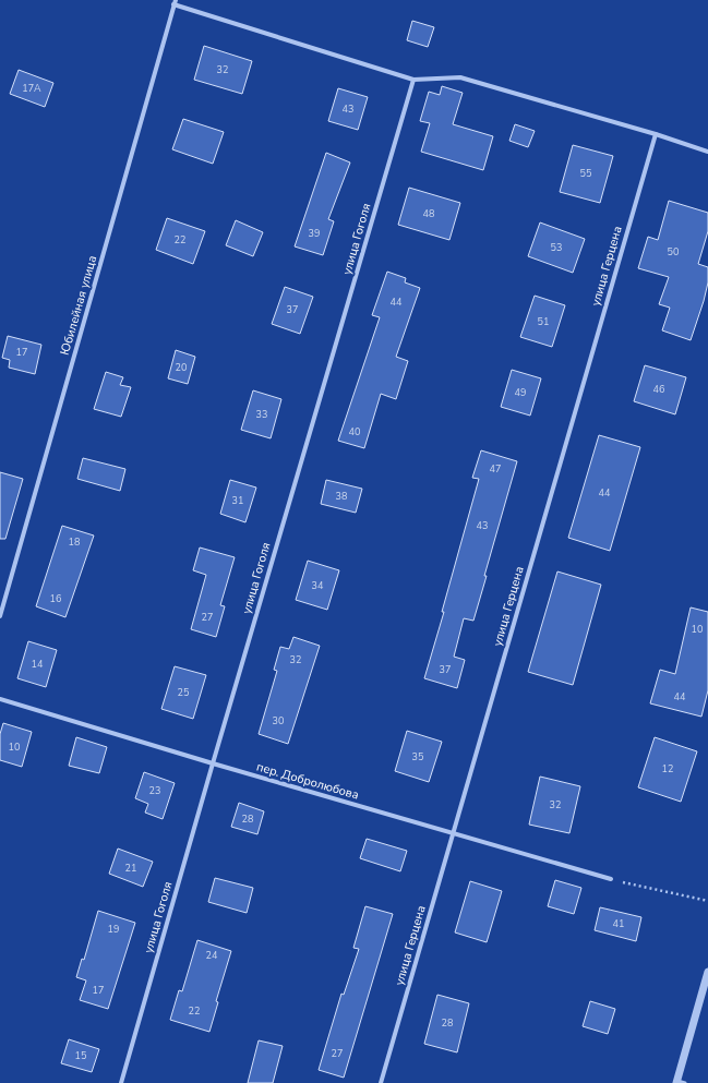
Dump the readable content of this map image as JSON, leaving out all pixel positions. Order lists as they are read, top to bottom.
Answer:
{
  "streets": {
    "street": [
      "улица Гоголя",
      "улица Герцена",
      "Юбилейная улица",
      "пер. Добролюбова"
    ]
  },
  "crossings": [
    ["улица Гоголя", "пер. Добролюбова"],
    ["улица Герцена", "пер. Добролюбова"]
  ],
  "house_numbers": [
    "32",
    "17А",
    "43",
    "55",
    "48",
    "39",
    "22",
    "53",
    "50",
    "44",
    "37",
    "51",
    "17",
    "20",
    "46",
    "49",
    "33",
    "40",
    "47",
    "44",
    "38",
    "31",
    "43",
    "18",
    "34",
    "16",
    "27",
    "10",
    "32",
    "14",
    "37",
    "25",
    "44",
    "30",
    "10",
    "35",
    "12",
    "23",
    "32",
    "28",
    "21",
    "41",
    "19",
    "24",
    "17",
    "22",
    "28",
    "27",
    "15"
  ]
}
